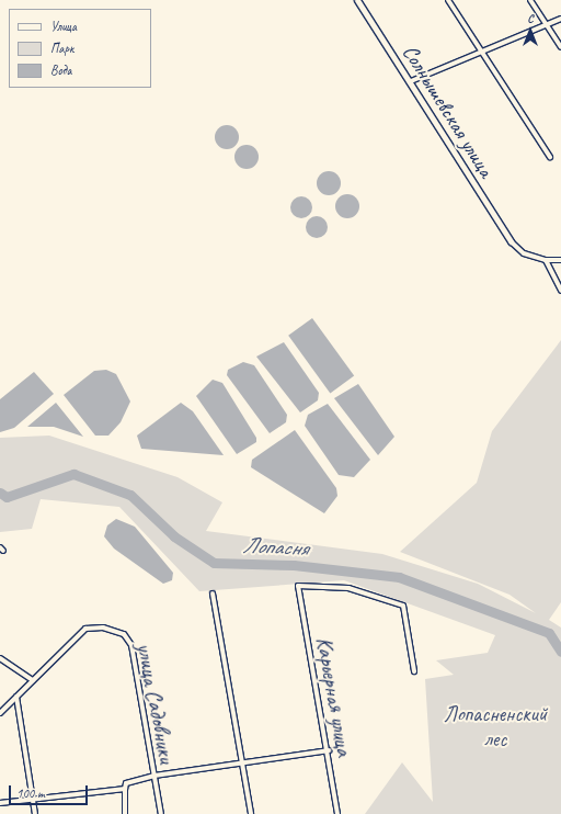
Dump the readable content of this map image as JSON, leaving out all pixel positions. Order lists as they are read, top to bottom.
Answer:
{
  "streets": {
    "street": ["Солнышевская улица", "Карьерная улица", "улица Садовники"]
  },
  "water": ["Лопасня"],
  "parks": ["Лопасненский лес"],
  "legend": ["Улица", "Парк", "Вода"],
  "scale_bar": "100 m",
  "north": "top"
}
